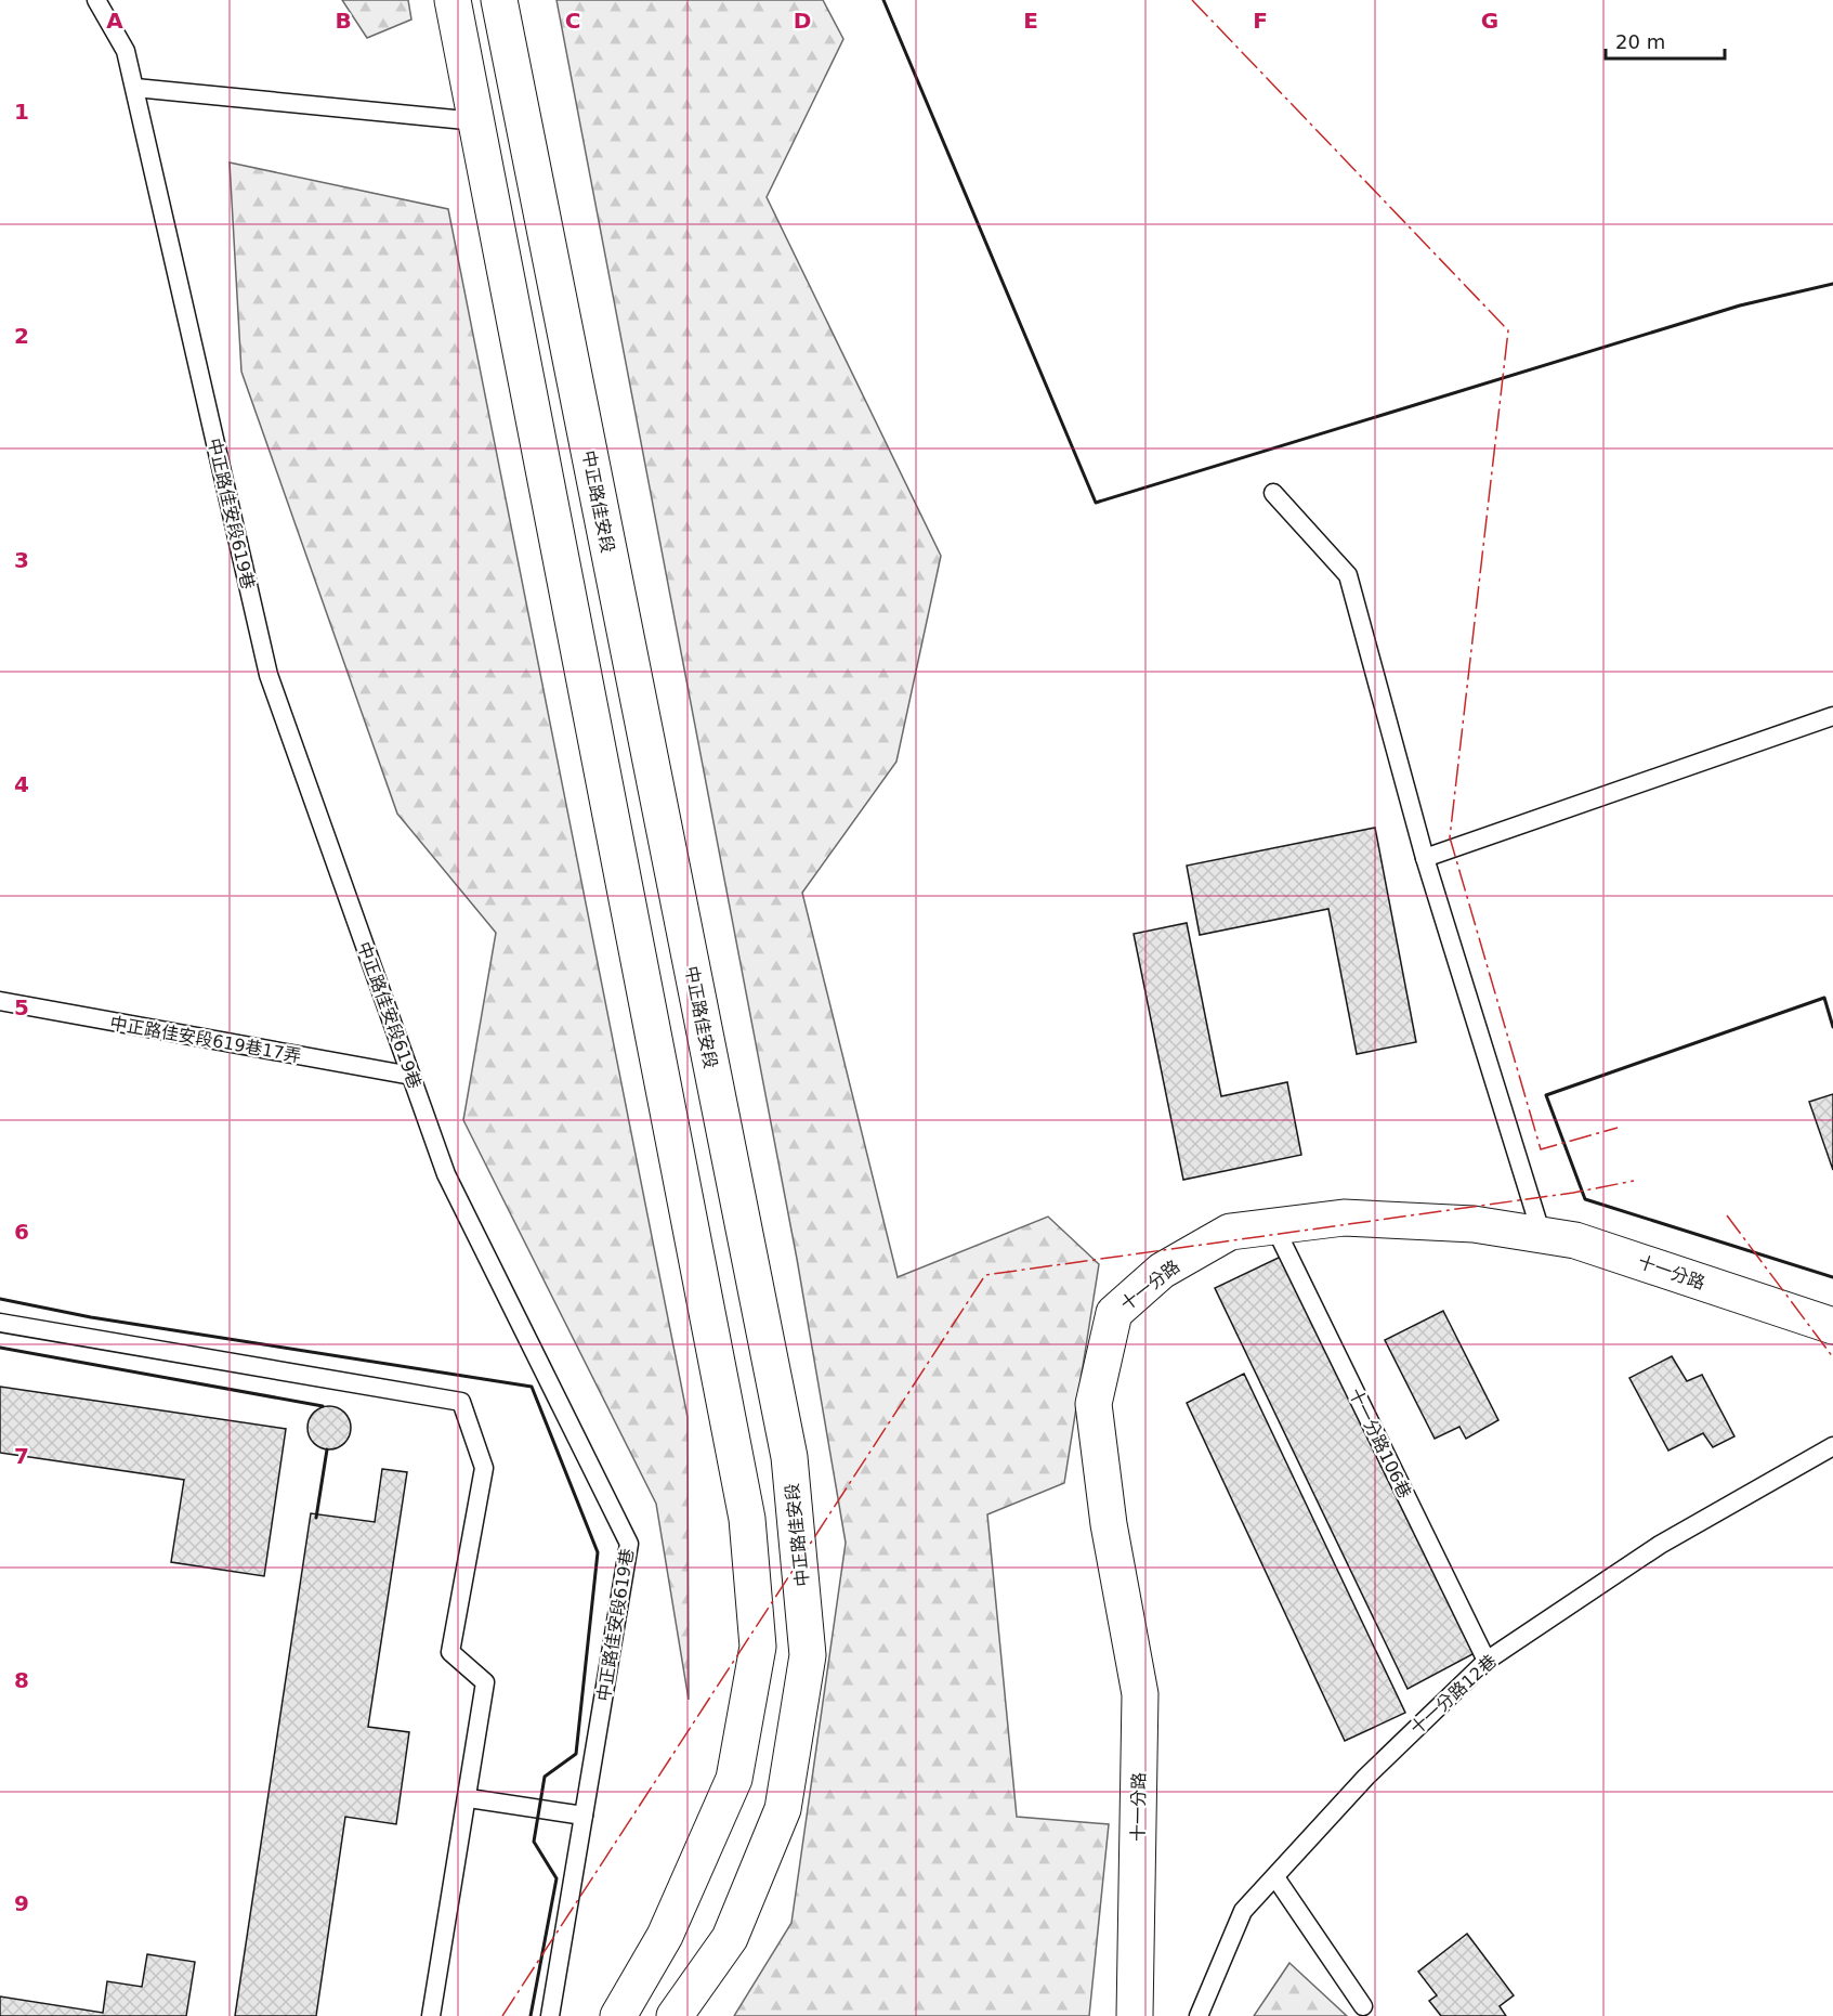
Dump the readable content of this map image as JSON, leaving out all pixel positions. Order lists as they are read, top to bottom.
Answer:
{
  "streets": {
    "main road": ["中正路佳安段", "十一分路"],
    "lane": [
      "中正路佳安段619巷",
      "中正路佳安段619巷17弄",
      "十一分路106巷",
      "十一分路12巷"
    ]
  },
  "crossings": [
    ["中正路佳安段619巷", "中正路佳安段619巷17弄"],
    ["十一分路", "十一分路106巷"],
    ["十一分路106巷", "十一分路12巷"]
  ],
  "scale_bar": "20 m",
  "grid": {
    "columns": [
      "A",
      "B",
      "C",
      "D",
      "E",
      "F",
      "G"
    ],
    "rows": [
      "1",
      "2",
      "3",
      "4",
      "5",
      "6",
      "7",
      "8",
      "9"
    ]
  }
}
